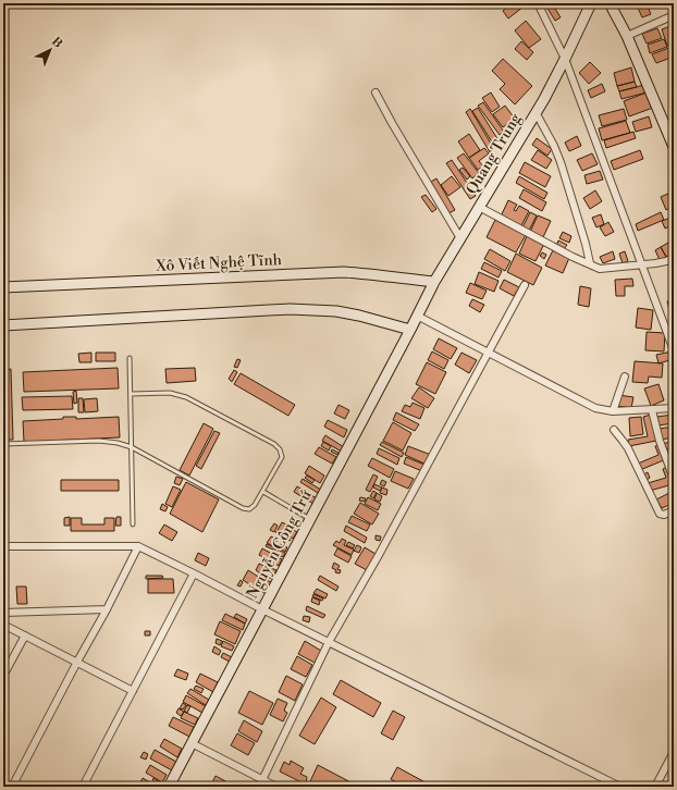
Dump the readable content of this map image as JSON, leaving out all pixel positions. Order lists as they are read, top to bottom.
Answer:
{
  "streets": {
    "street": ["Quang Trung", "Xô Viết Nghệ Tĩnh", "Nguyễn Công Trứ"]
  },
  "crossings": [
    ["Quang Trung", "Xô Viết Nghệ Tĩnh"],
    ["Quang Trung", "Nguyễn Công Trứ"]
  ],
  "north": "top right"
}
